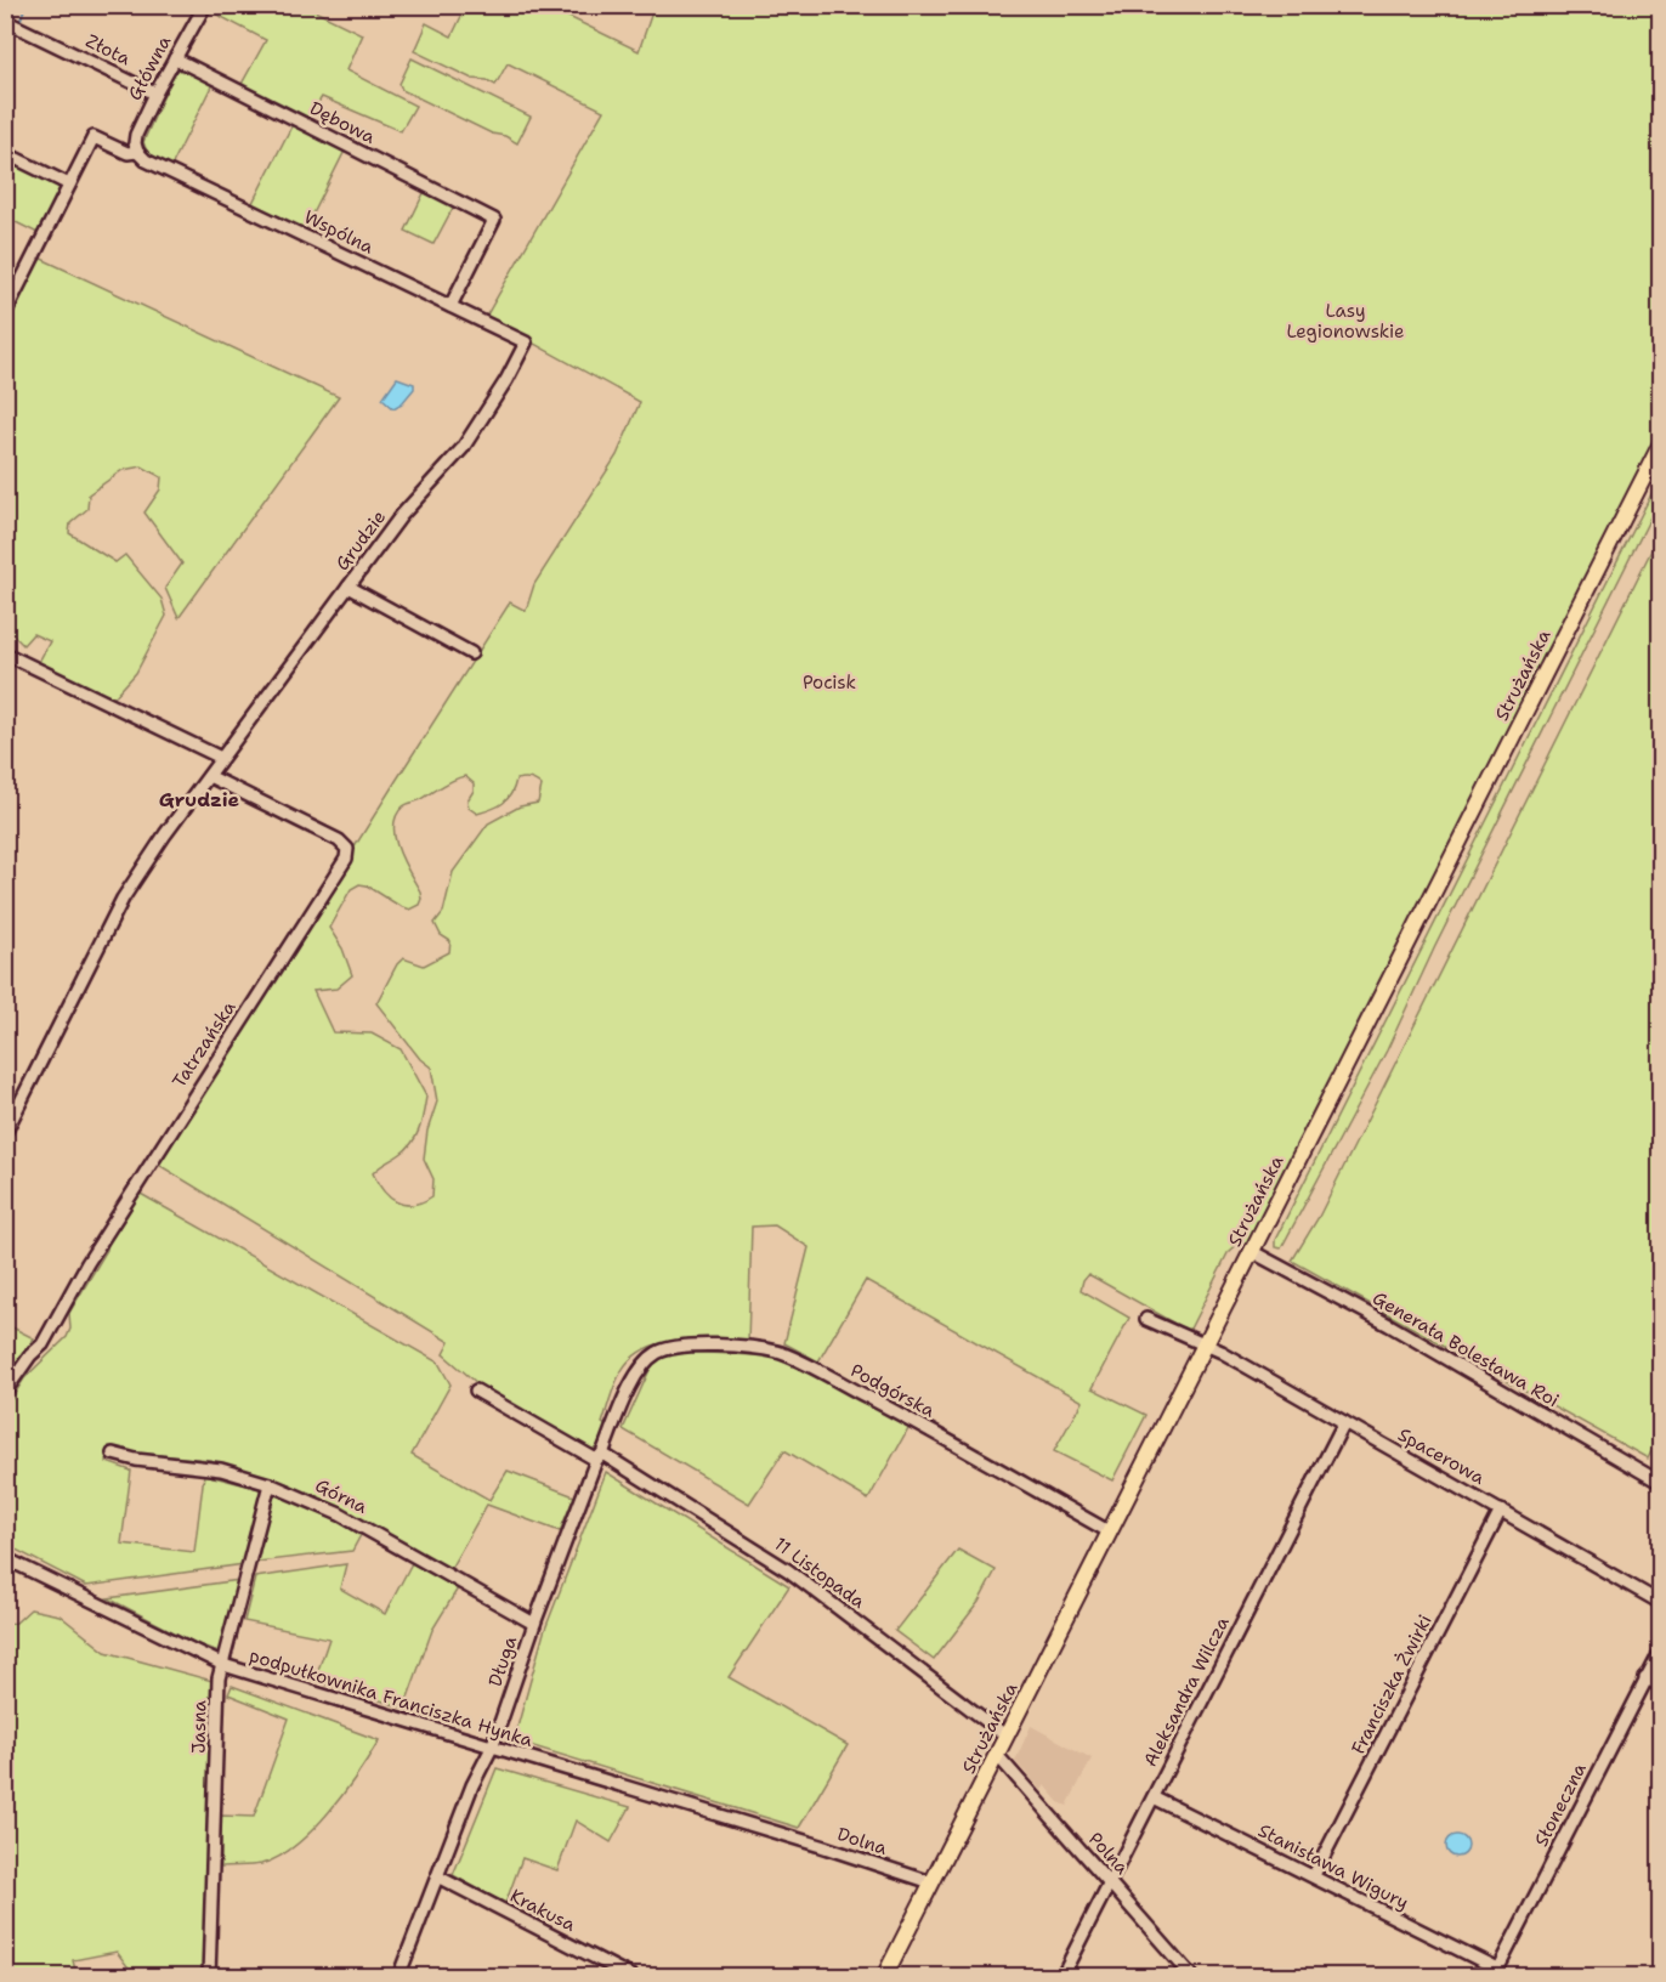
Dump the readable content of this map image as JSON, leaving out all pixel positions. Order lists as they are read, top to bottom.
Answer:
{
  "streets": {
    "main road": ["Strużańska"],
    "street": [
      "Złota",
      "Główna",
      "Dębowa",
      "Wspólna",
      "Grudzie",
      "Tatrzańska",
      "Generała Bolesława Roi",
      "Podgórska",
      "Spacerowa",
      "Górna",
      "11 Listopada",
      "Długa",
      "Franciszka Żwirki",
      "Aleksandra Wilcza",
      "podpułkownika Franciszka Hynka",
      "Jasna",
      "Słoneczna",
      "Dolna",
      "Polna",
      "Stanisława Wigury",
      "Krakusa"
    ]
  },
  "crossings": [
    ["Złota", "Główna"],
    ["Główna", "Dębowa"],
    ["Główna", "Wspólna"],
    ["Dębowa", "Wspólna"],
    ["Wspólna", "Grudzie"],
    ["Grudzie", "Tatrzańska"],
    ["Strużańska", "Generała Bolesława Roi"],
    ["Strużańska", "Podgórska"],
    ["Strużańska", "Spacerowa"],
    ["Strużańska", "11 Listopada"],
    ["Strużańska", "Dolna"],
    ["Strużańska", "Polna"],
    ["Podgórska", "Długa"],
    ["Spacerowa", "Franciszka Żwirki"],
    ["Spacerowa", "Aleksandra Wilcza"],
    ["Górna", "Długa"],
    ["Górna", "Jasna"],
    ["11 Listopada", "Długa"],
    ["Długa", "podpułkownika Franciszka Hynka"],
    ["Długa", "Krakusa"],
    ["Franciszka Żwirki", "Stanisława Wigury"],
    ["Aleksandra Wilcza", "Polna"],
    ["Aleksandra Wilcza", "Stanisława Wigury"],
    ["podpułkownika Franciszka Hynka", "Jasna"],
    ["podpułkownika Franciszka Hynka", "Dolna"],
    ["Słoneczna", "Stanisława Wigury"]
  ],
  "districts": ["Grudzie"],
  "parks": ["Lasy Legionowskie", "Pocisk"]
}
